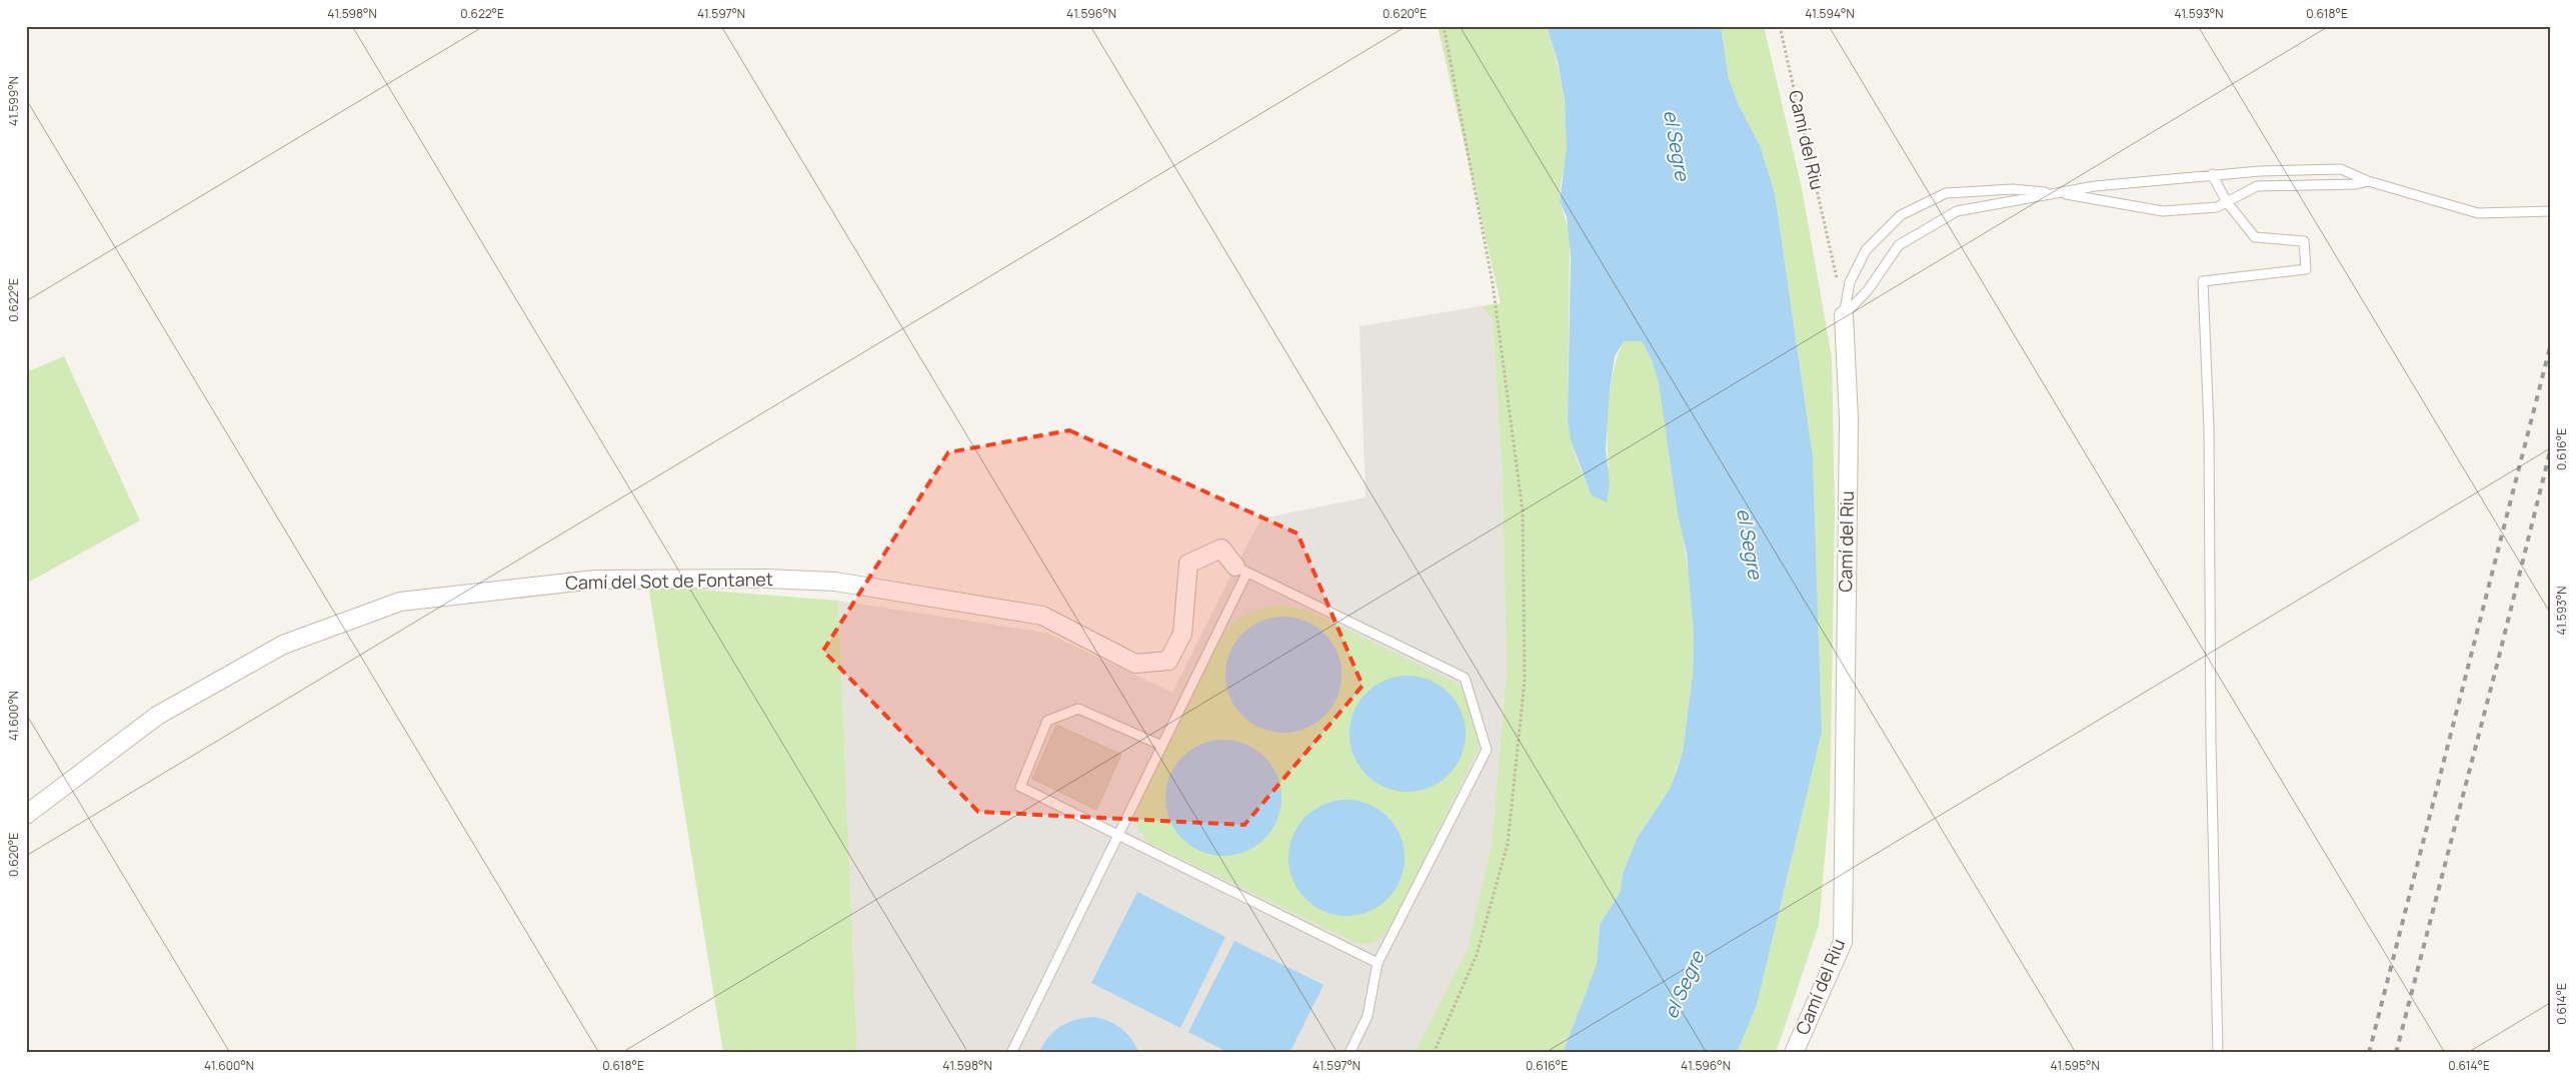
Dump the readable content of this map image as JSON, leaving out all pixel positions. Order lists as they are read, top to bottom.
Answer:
{
  "streets": {
    "street": ["Camí del Riu", "Camí del Sot de Fontanet"]
  },
  "water": ["el Segre"],
  "coordinates": [
    "41.598°N",
    "0.622°E",
    "41.597°N",
    "41.596°N",
    "0.620°E",
    "41.594°N",
    "41.593°N",
    "0.618°E",
    "41.599°N",
    "0.616°E",
    "41.600°N",
    "0.614°E",
    "41.595°N"
  ]
}
